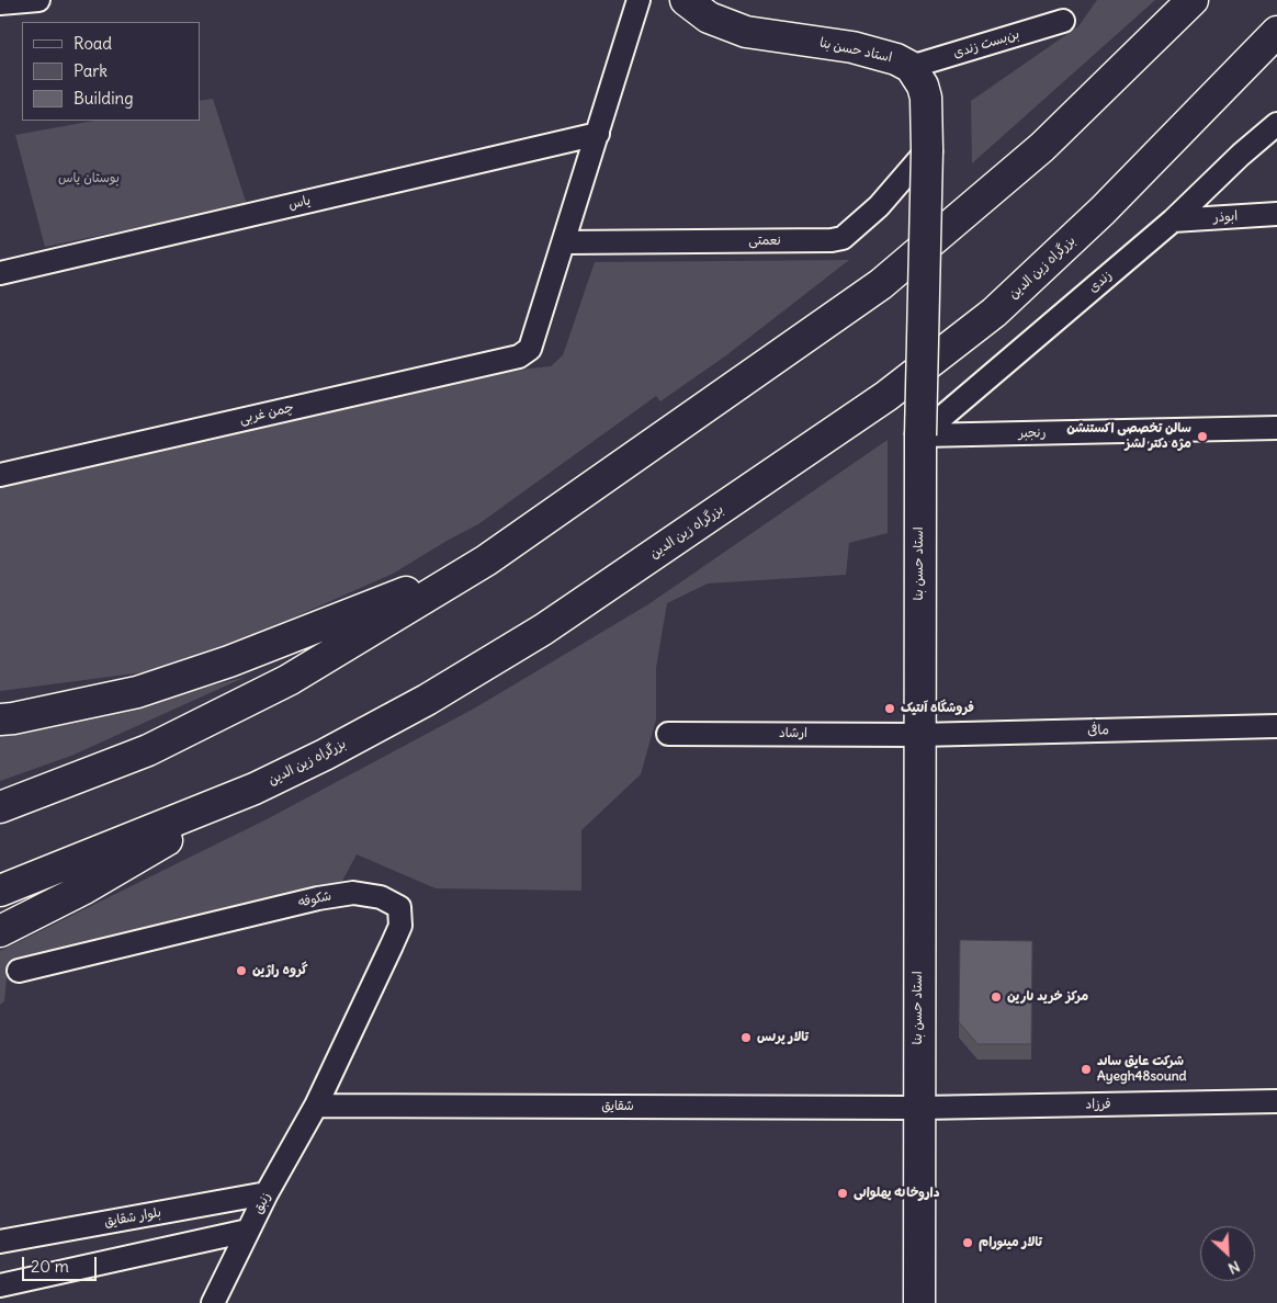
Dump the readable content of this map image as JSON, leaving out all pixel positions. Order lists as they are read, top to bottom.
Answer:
{
  "streets": {
    "main road": ["استاد حسن بنا", "بزرگراه زین الدین"],
    "street": [
      "بن‌بست زندی",
      "یاس",
      "ابوذر",
      "نعمتی",
      "زندی",
      "چمن غربی",
      "رنجبر",
      "مافی",
      "ارشاد",
      "شکوفه",
      "فرزاد",
      "شقایق",
      "زنبق",
      "بلوار شقایق"
    ]
  },
  "crossings": [
    ["بن‌بست زندی", "استاد حسن بنا"],
    ["استاد حسن بنا", "نعمتی"],
    ["استاد حسن بنا", "زندی"],
    ["استاد حسن بنا", "رنجبر"],
    ["استاد حسن بنا", "مافی"],
    ["استاد حسن بنا", "ارشاد"],
    ["استاد حسن بنا", "فرزاد"],
    ["استاد حسن بنا", "شقایق"],
    ["ابوذر", "زندی"],
    ["نعمتی", "چمن غربی"],
    ["زندی", "رنجبر"],
    ["مافی", "ارشاد"],
    ["شکوفه", "شقایق"],
    ["شکوفه", "زنبق"],
    ["فرزاد", "شقایق"],
    ["شقایق", "زنبق"],
    ["زنبق", "بلوار شقایق"]
  ],
  "parks": ["بوستان یاس"],
  "places": [
    "سالن تخصصی اکستنشن مژه دکتر لشز",
    "فروشگاه آنتیک",
    "گروه راژین",
    "مرکز خرید نارین",
    "تالار پرنس",
    "شرکت عایق ساند Ayegh48sound",
    "داروخانه پهلوانی",
    "تالار مینورام"
  ],
  "legend": ["Road", "Park", "Building"],
  "scale_bar": "20 m",
  "north": "bottom right"
}
